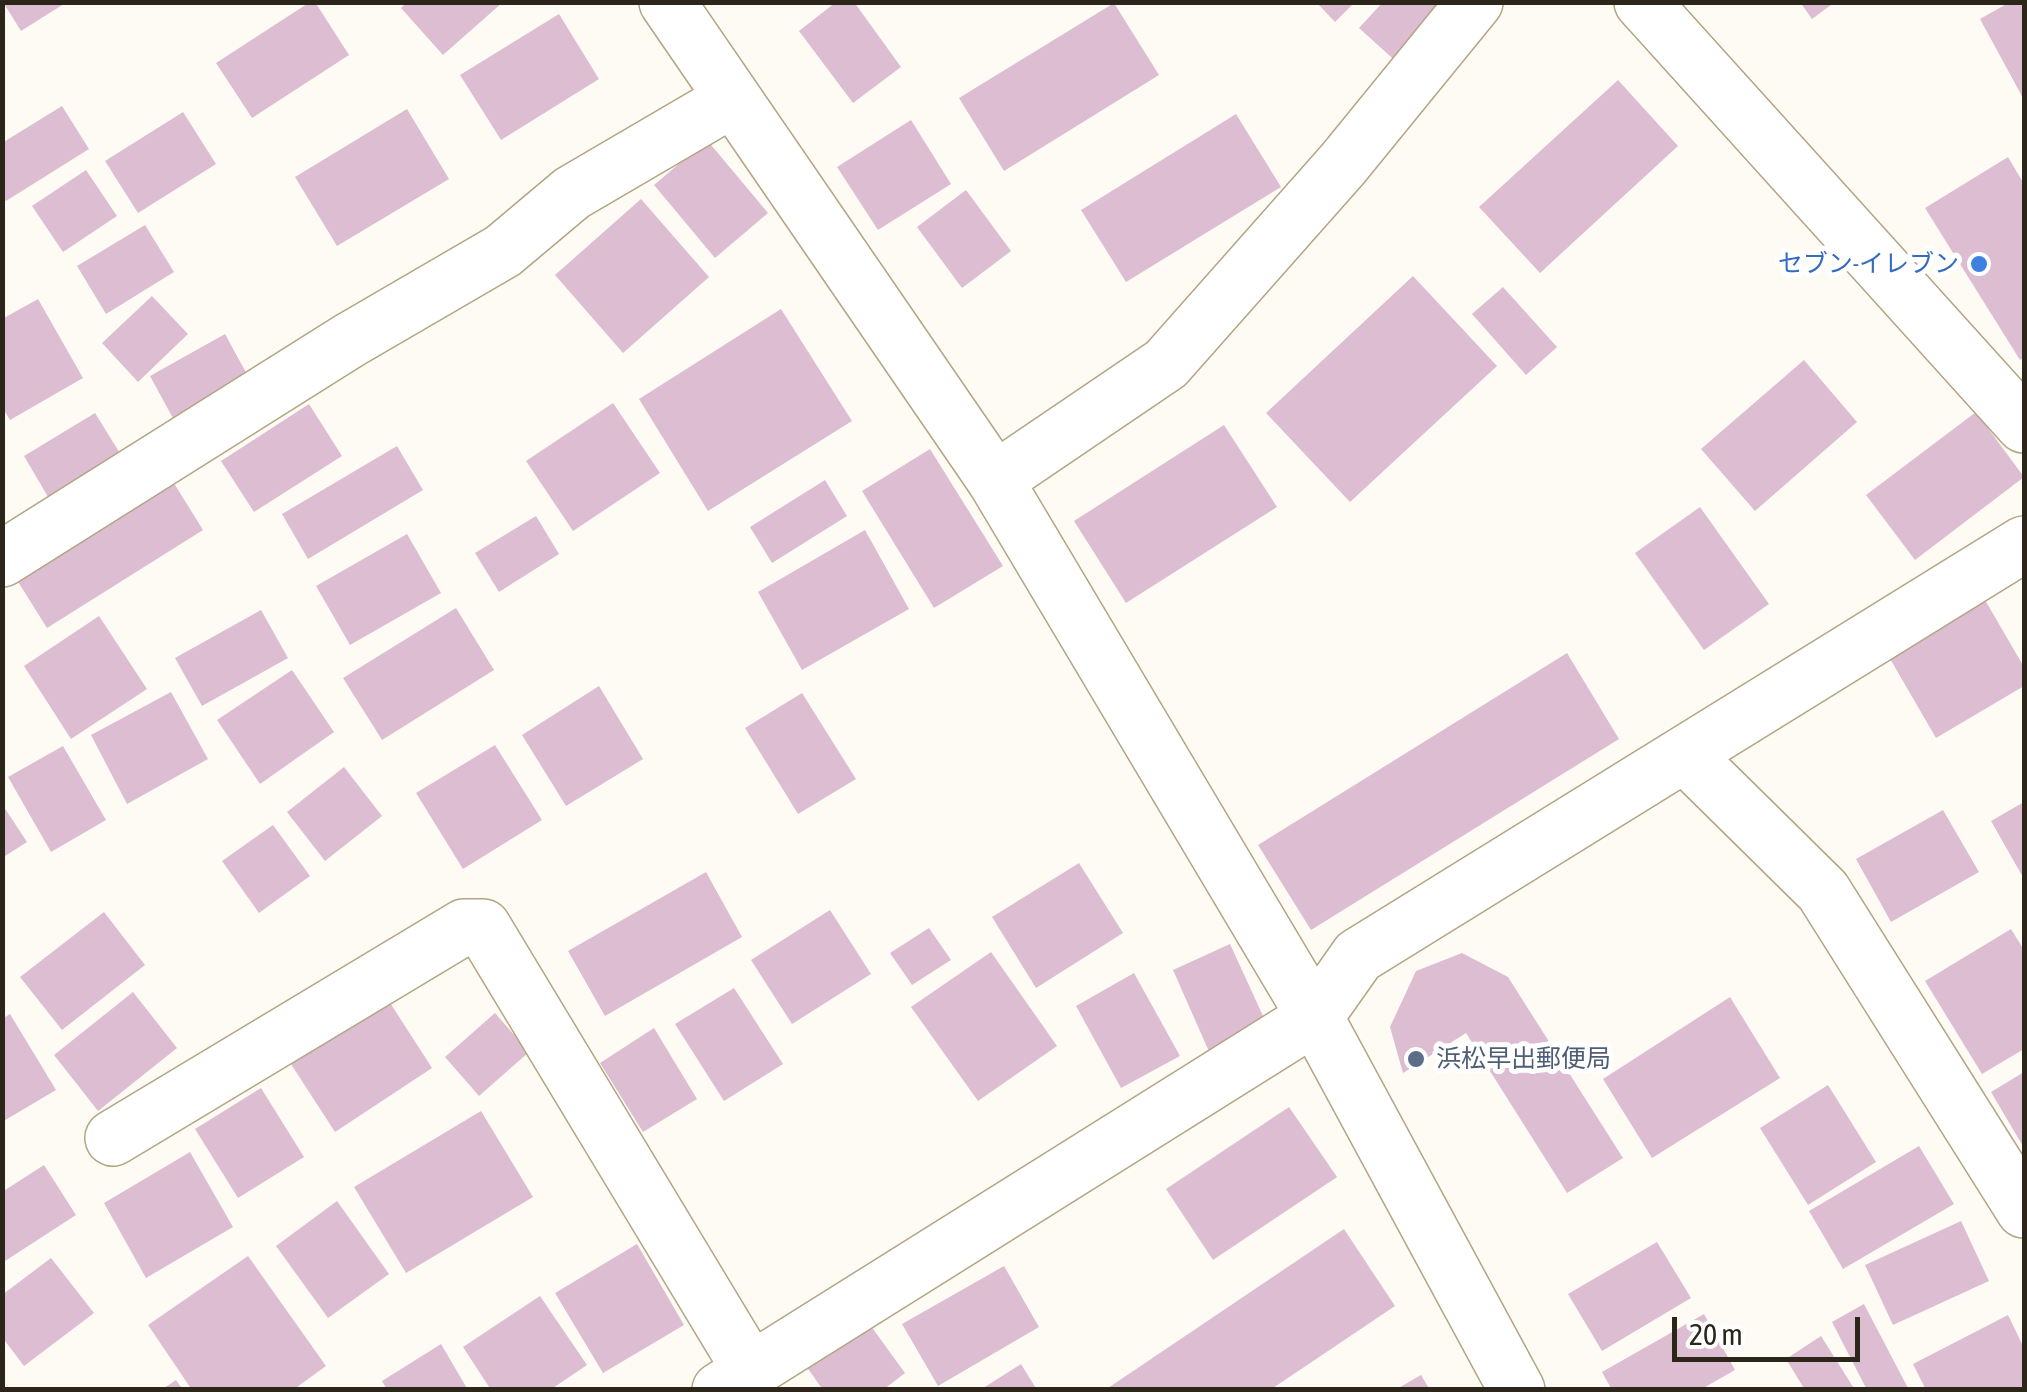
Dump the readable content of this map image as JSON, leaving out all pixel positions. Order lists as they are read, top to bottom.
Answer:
{
  "places": ["セブン-イレブン", "浜松早出郵便局"],
  "scale_bar": "20 m"
}
